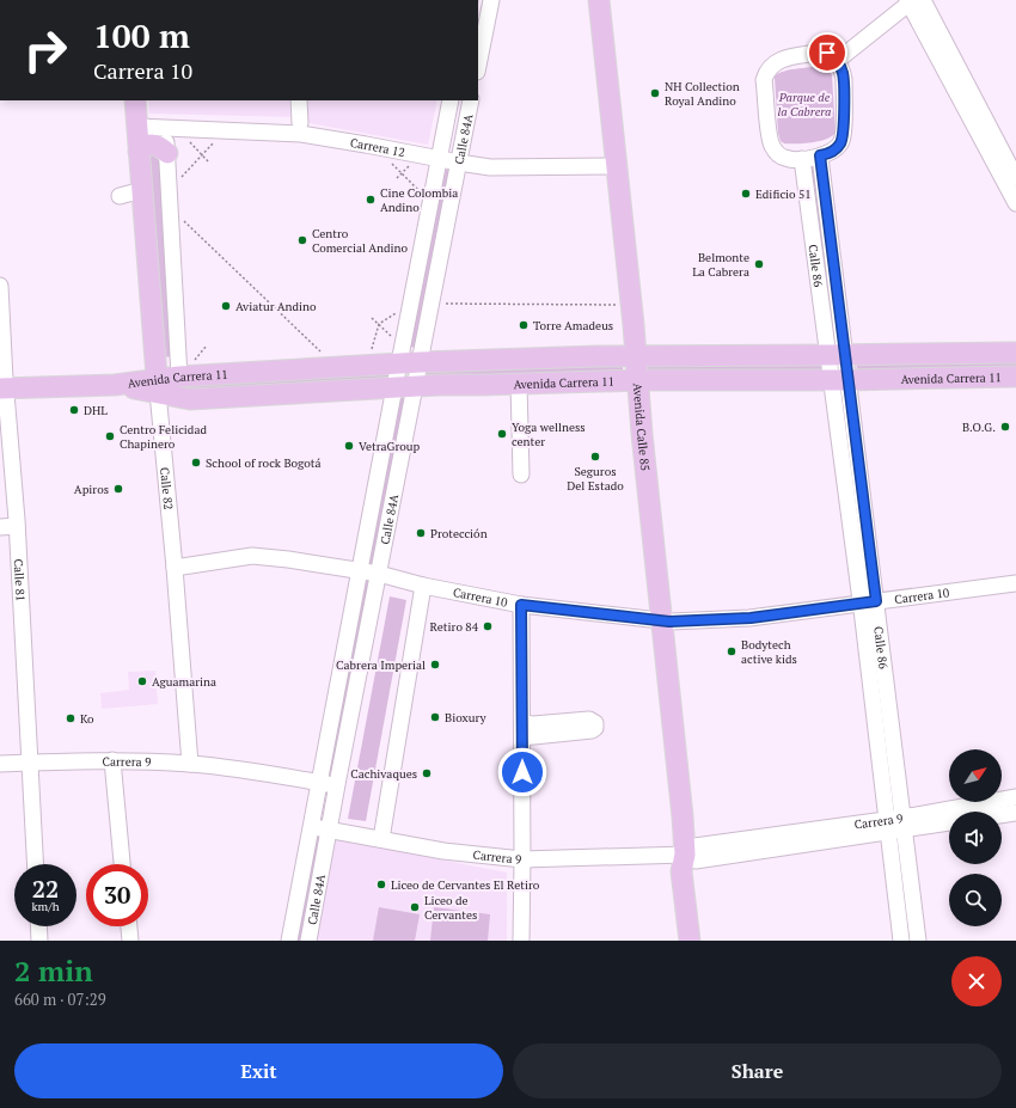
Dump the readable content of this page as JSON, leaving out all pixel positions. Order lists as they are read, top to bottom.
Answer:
{
  "streets": {
    "main road": ["Avenida Carrera 11", "Avenida Calle 85", "Calle 82"],
    "street": [
      "Calle 84A",
      "Carrera 12",
      "Calle 86",
      "Calle 81",
      "Carrera 10",
      "Carrera 9"
    ]
  },
  "crossings": [
    ["Calle 84A", "Carrera 12"],
    ["Calle 84A", "Avenida Carrera 11"],
    ["Calle 84A", "Carrera 10"],
    ["Calle 84A", "Carrera 9"],
    ["Carrera 12", "Avenida Calle 85"],
    ["Carrera 12", "Calle 82"],
    ["Calle 86", "Avenida Carrera 11"],
    ["Calle 86", "Carrera 10"],
    ["Calle 86", "Carrera 9"],
    ["Avenida Carrera 11", "Avenida Calle 85"],
    ["Avenida Carrera 11", "Calle 82"],
    ["Avenida Carrera 11", "Calle 81"],
    ["Avenida Calle 85", "Carrera 10"],
    ["Avenida Calle 85", "Carrera 9"],
    ["Calle 82", "Carrera 10"],
    ["Calle 82", "Carrera 9"],
    ["Calle 81", "Carrera 9"]
  ],
  "parks": ["Parque de la Cabrera"],
  "places": [
    "NH Collection Royal Andino",
    "Edificio 51",
    "Cine Colombia Andino",
    "Centro Comercial Andino",
    "Belmonte La Cabrera",
    "Aviatur Andino",
    "Torre Amadeus",
    "DHL",
    "B.O.G.",
    "Yoga wellness center",
    "Centro Felicidad Chapinero",
    "VetraGroup",
    "Seguros Del Estado",
    "School of rock Bogotá",
    "Apiros",
    "Protección",
    "Retiro 84",
    "Bodytech active kids",
    "Cabrera Imperial",
    "Aguamarina",
    "Bioxury",
    "Ko",
    "Cachivaques",
    "Liceo de Cervantes El Retiro",
    "Liceo de Cervantes"
  ],
  "north": "top right",
  "page": {
    "turn": ["100 m", "Carrera 10"],
    "speed": "22 km/h",
    "limit": "30",
    "heading": ["2 min", "660 m · 07:29"],
    "buttons": ["Exit", "Share"]
  }
}
